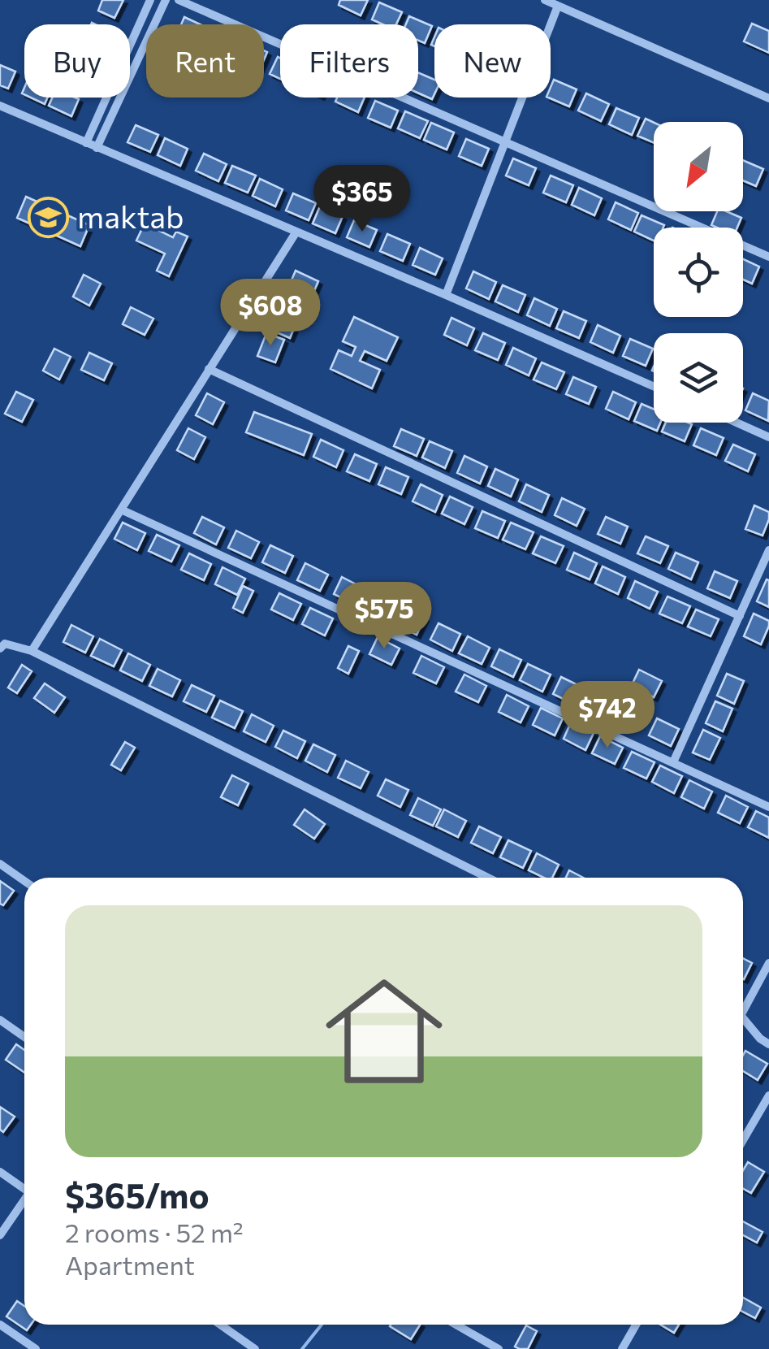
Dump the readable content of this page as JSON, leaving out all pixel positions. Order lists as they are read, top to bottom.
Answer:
{
  "places": {
    "school or university": ["maktab"]
  },
  "north": "bottom left",
  "page": {
    "chip": [
      "Buy",
      "Rent",
      "Filters",
      "New"
    ],
    "price": [
      "$365",
      "$608",
      "$575",
      "$742"
    ],
    "list": [
      {
        "name": "$365/mo",
        "note": "2 rooms · 52 m² · Apartment"
      }
    ]
  }
}
